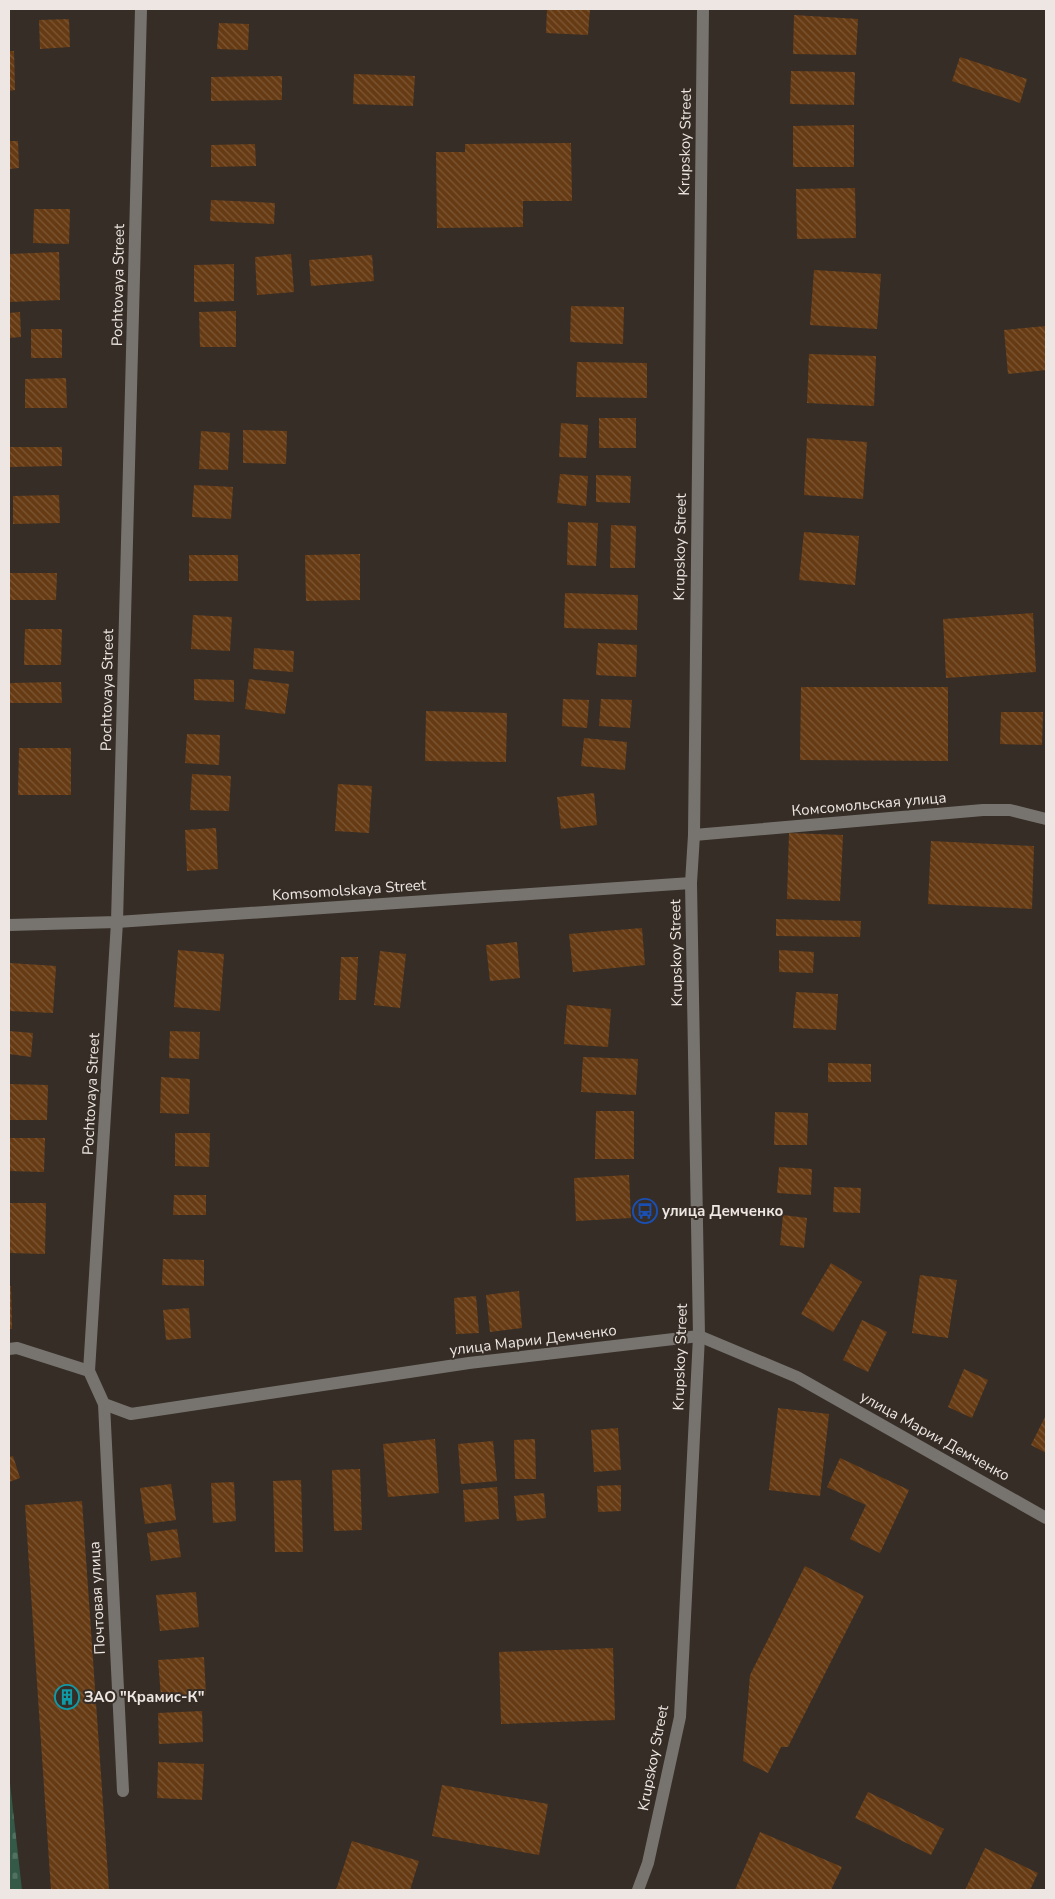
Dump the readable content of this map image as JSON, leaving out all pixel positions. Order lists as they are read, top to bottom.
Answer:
{
  "streets": {
    "street": [
      "Krupskoy Street",
      "Pochtovaya Street",
      "Комсомольская улица",
      "Komsomolskaya Street",
      "улица Марии Демченко",
      "Почтовая улица"
    ]
  },
  "crossings": [
    ["Krupskoy Street", "Комсомольская улица"],
    ["Krupskoy Street", "Komsomolskaya Street"],
    ["Krupskoy Street", "улица Марии Демченко"],
    ["Pochtovaya Street", "Komsomolskaya Street"],
    ["улица Марии Демченко", "Почтовая улица"]
  ],
  "places": {
    "bus stop": ["улица Демченко"],
    "building": ["ЗАО \"Крамис-К\""]
  }
}
